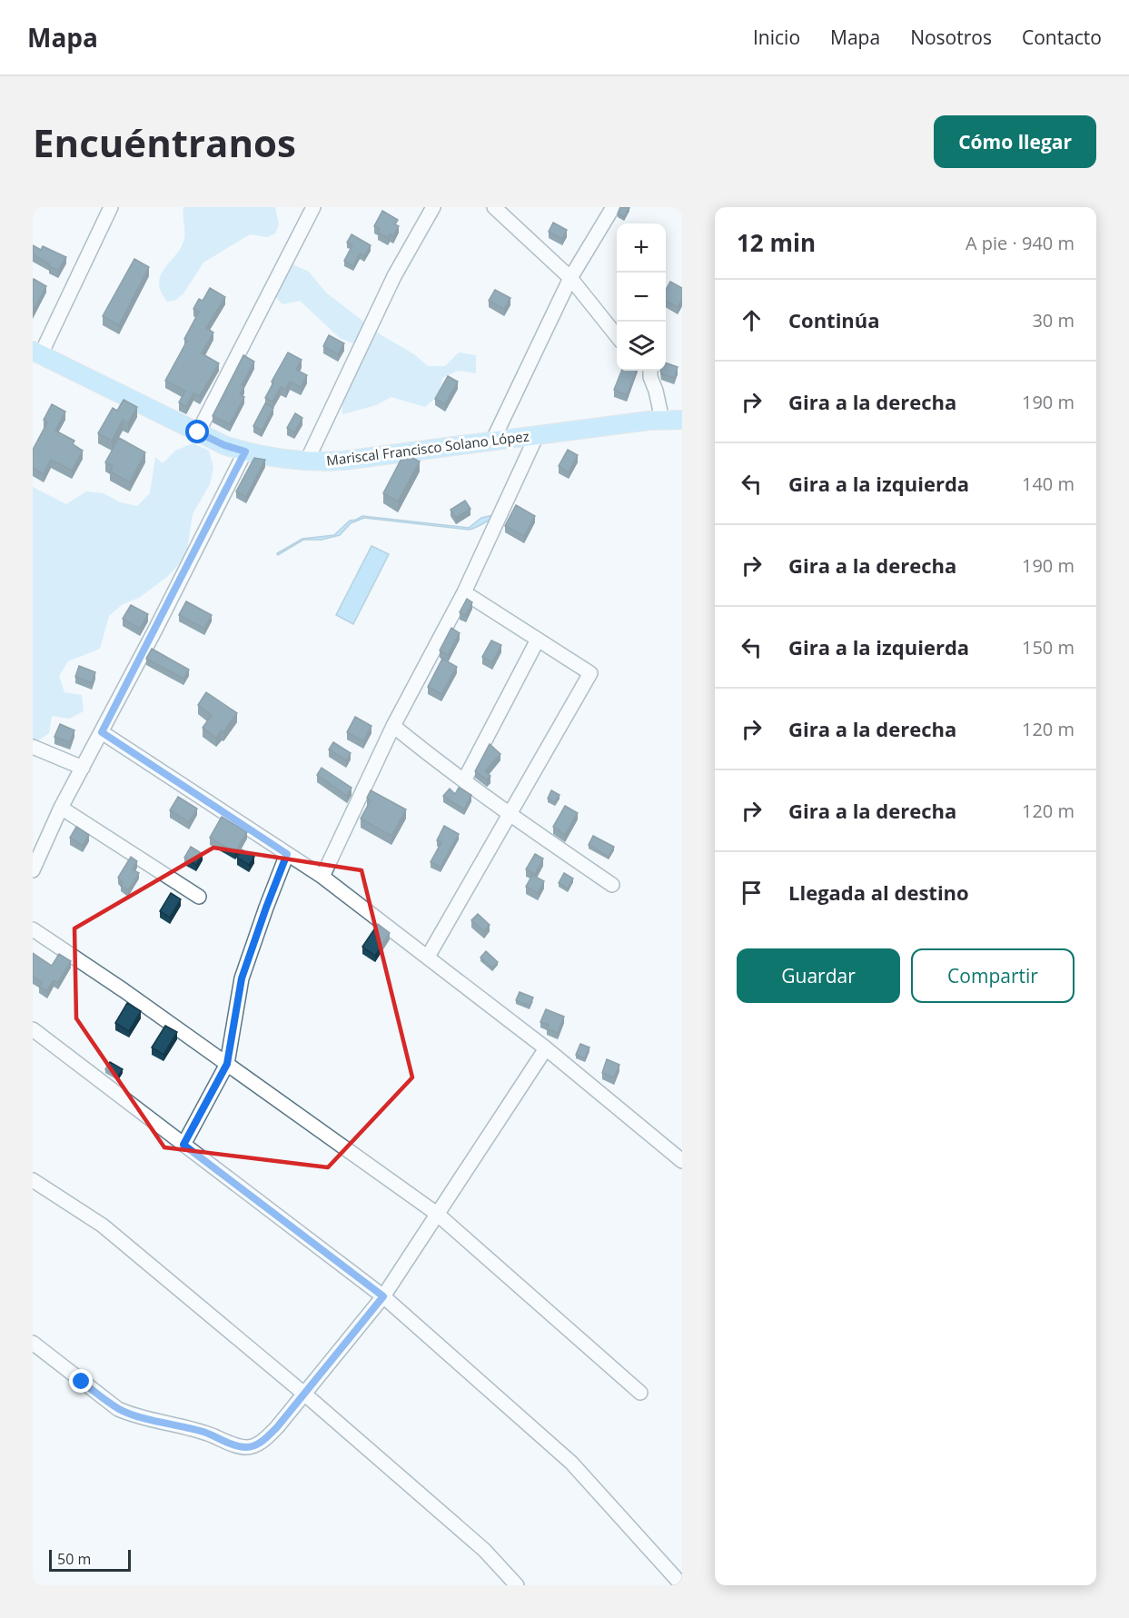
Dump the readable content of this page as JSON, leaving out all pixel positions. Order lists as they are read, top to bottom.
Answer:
{
  "streets": {
    "main road": ["Mariscal Francisco Solano López"]
  },
  "scale_bar": "50 m",
  "page": {
    "header": "Mapa",
    "nav": [
      "Inicio",
      "Mapa",
      "Nosotros",
      "Contacto"
    ],
    "buttons": [
      "Cómo llegar",
      ["Guardar", "Compartir"]
    ],
    "title": "Encuéntranos",
    "heading": ["12 min", "A pie · 940 m"],
    "map_buttons": ["+", "−"],
    "list": [
      ["Continúa", "30 m"],
      ["Gira a la derecha", "190 m"],
      ["Gira a la izquierda", "140 m"],
      ["Gira a la derecha", "190 m"],
      ["Gira a la izquierda", "150 m"],
      ["Gira a la derecha", "120 m"],
      ["Gira a la derecha", "120 m"],
      "Llegada al destino"
    ],
    "scale": "50 m"
  }
}
